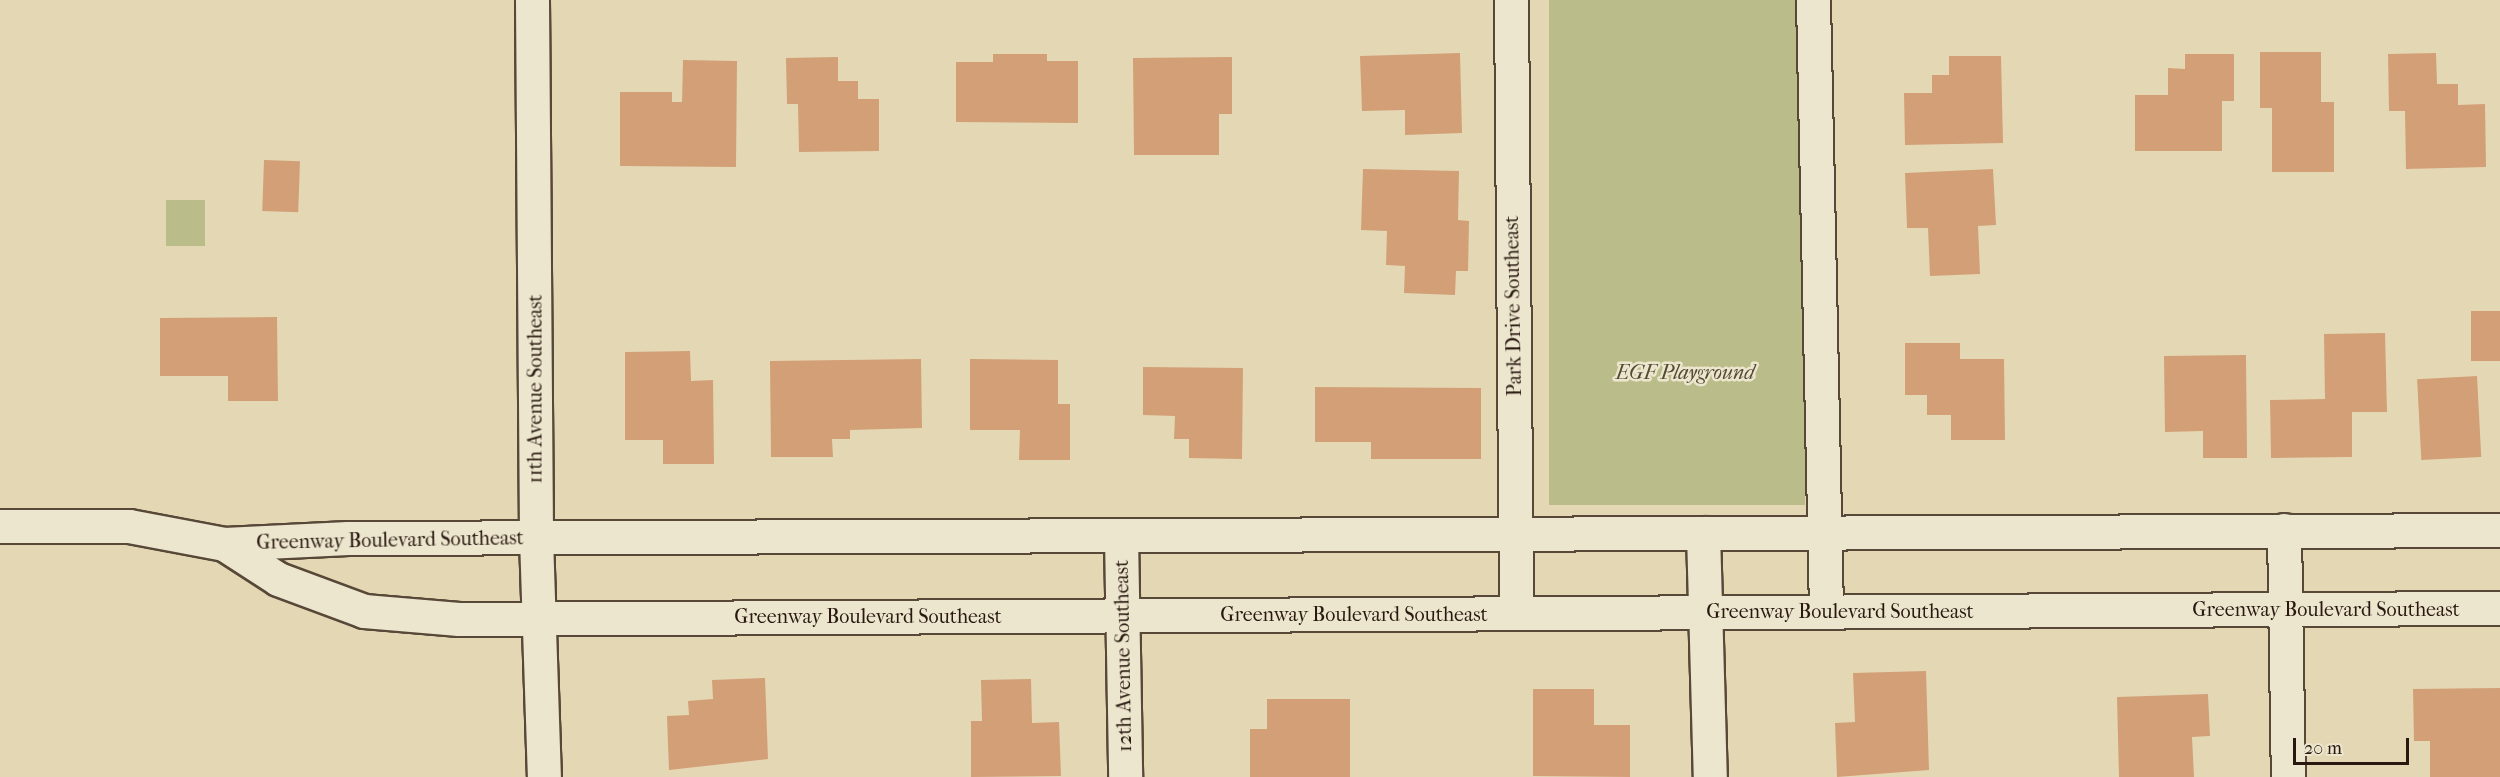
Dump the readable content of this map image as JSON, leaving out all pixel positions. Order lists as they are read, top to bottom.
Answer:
{
  "streets": {
    "street": [
      "Park Drive Southeast",
      "11th Avenue Southeast",
      "Greenway Boulevard Southeast",
      "12th Avenue Southeast"
    ]
  },
  "crossings": [
    ["Park Drive Southeast", "Greenway Boulevard Southeast"],
    ["11th Avenue Southeast", "Greenway Boulevard Southeast"],
    ["Greenway Boulevard Southeast", "12th Avenue Southeast"]
  ],
  "parks": ["EGF Playground"],
  "scale_bar": "20 m"
}
